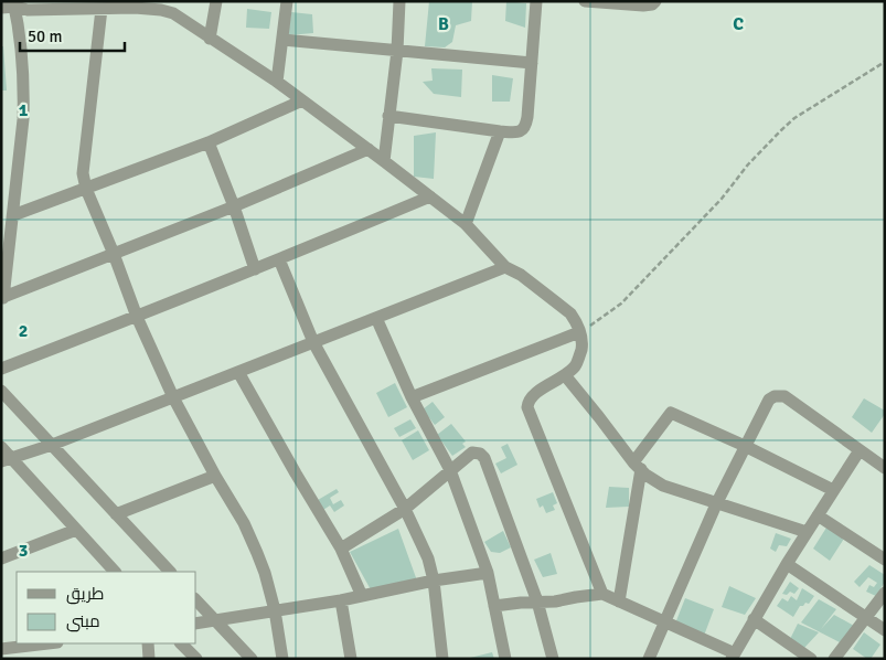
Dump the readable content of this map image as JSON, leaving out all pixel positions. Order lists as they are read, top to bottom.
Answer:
{
  "legend": ["طريق", "مبنى"],
  "scale_bar": "50 m",
  "grid": {
    "columns": ["B", "C"],
    "rows": ["1", "2", "3"]
  }
}
